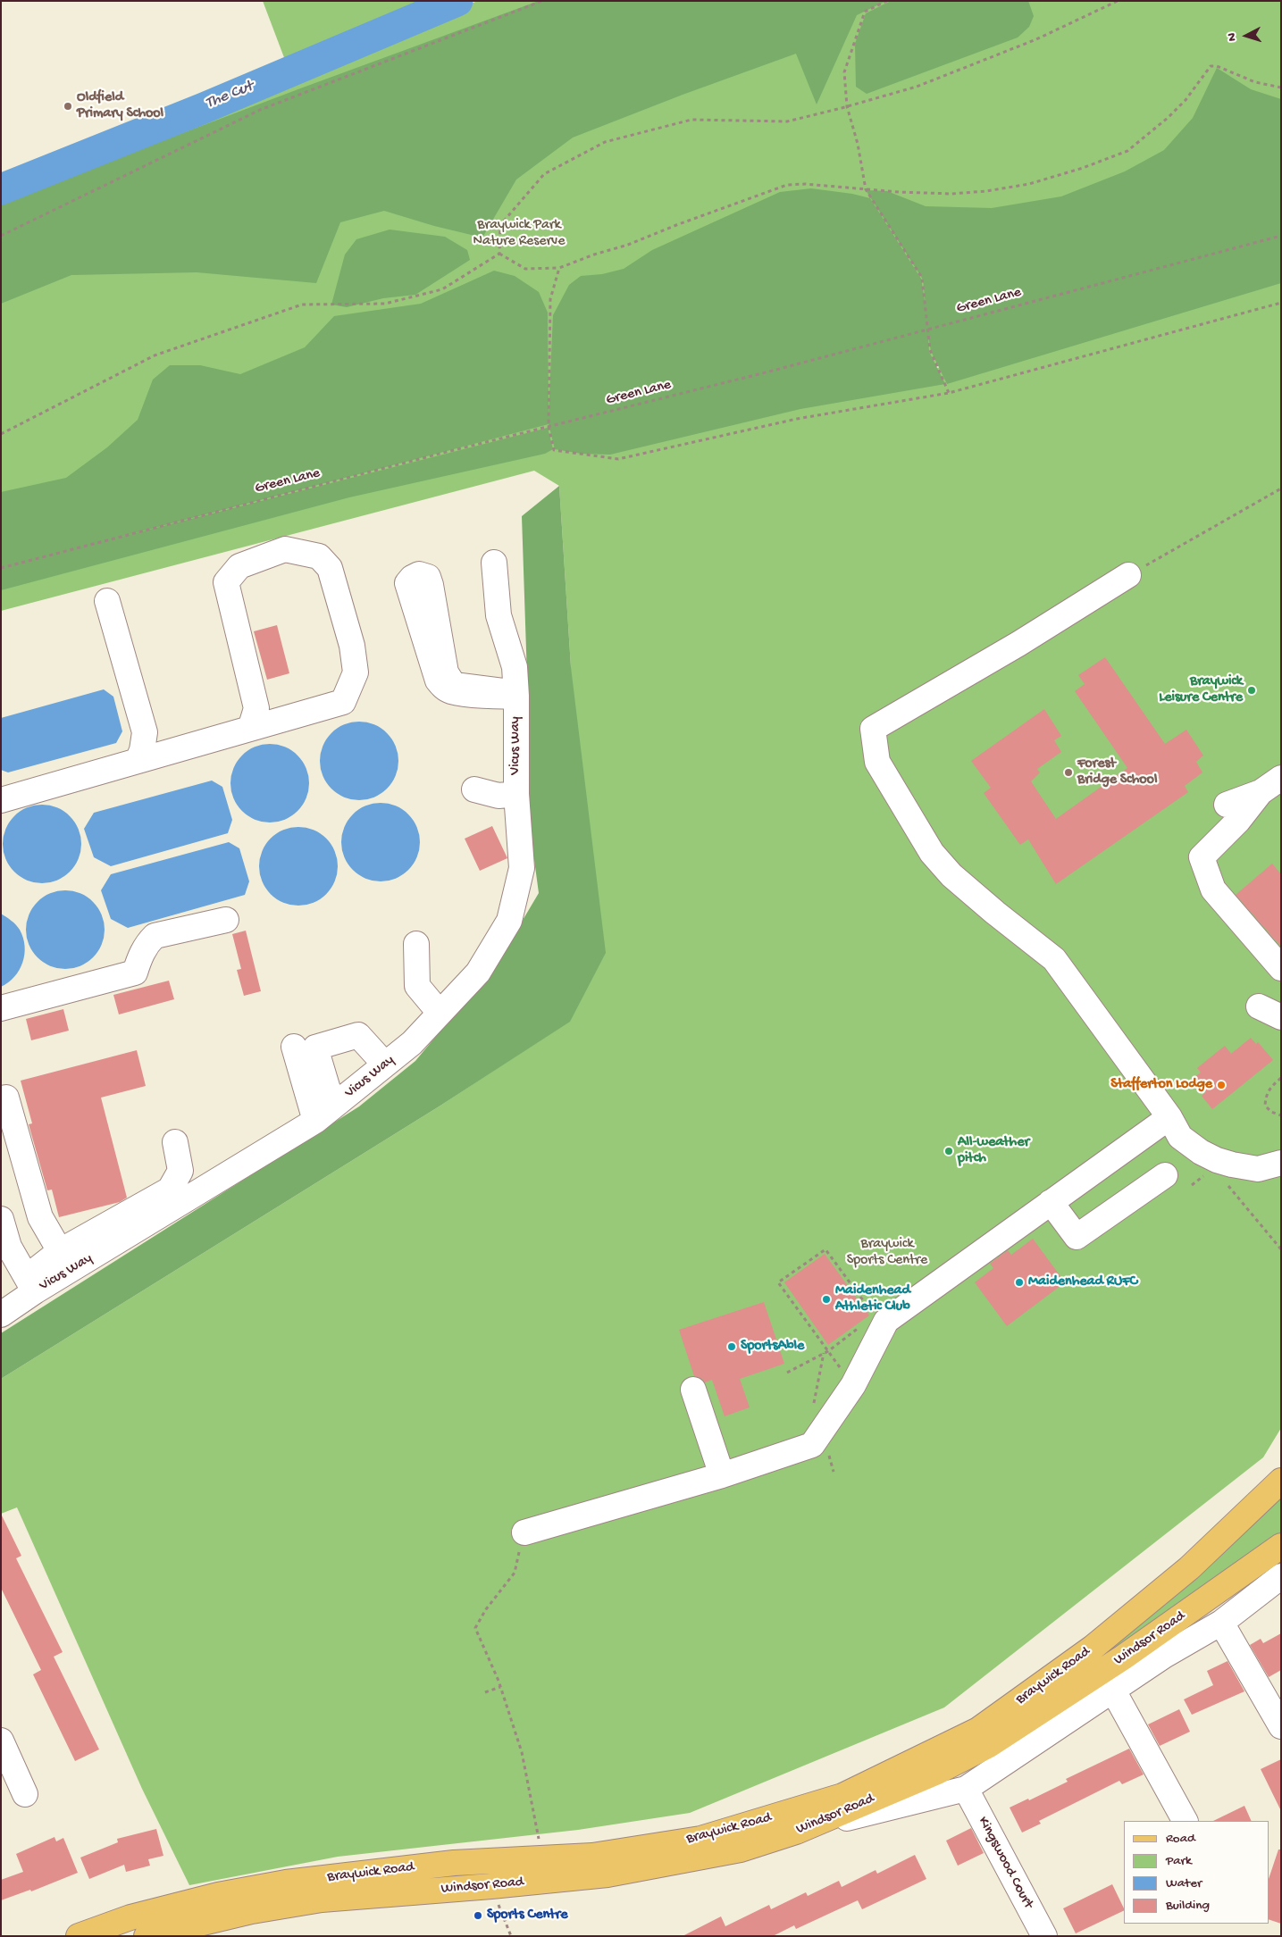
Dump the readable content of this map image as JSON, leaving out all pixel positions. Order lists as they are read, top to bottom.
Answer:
{
  "streets": {
    "main road": ["Windsor Road", "Braywick Road"],
    "street": ["Vicus Way", "Kingswood Court"],
    "path": ["Green Lane"]
  },
  "crossings": [
    ["Windsor Road", "Braywick Road"]
  ],
  "water": ["The Cut"],
  "parks": ["Braywick Park Nature Reserve", "Braywick Sports Centre"],
  "places": [
    "Oldfield Primary School",
    "Braywick Leisure Centre",
    "Forest Bridge School",
    "Stafferton Lodge",
    "All-weather pitch",
    "Maidenhead RUFC",
    "Maidenhead Athletic Club",
    "SportsAble",
    "Sports Centre"
  ],
  "legend": [
    "Road",
    "Park",
    "Water",
    "Building"
  ],
  "north": "left"
}
